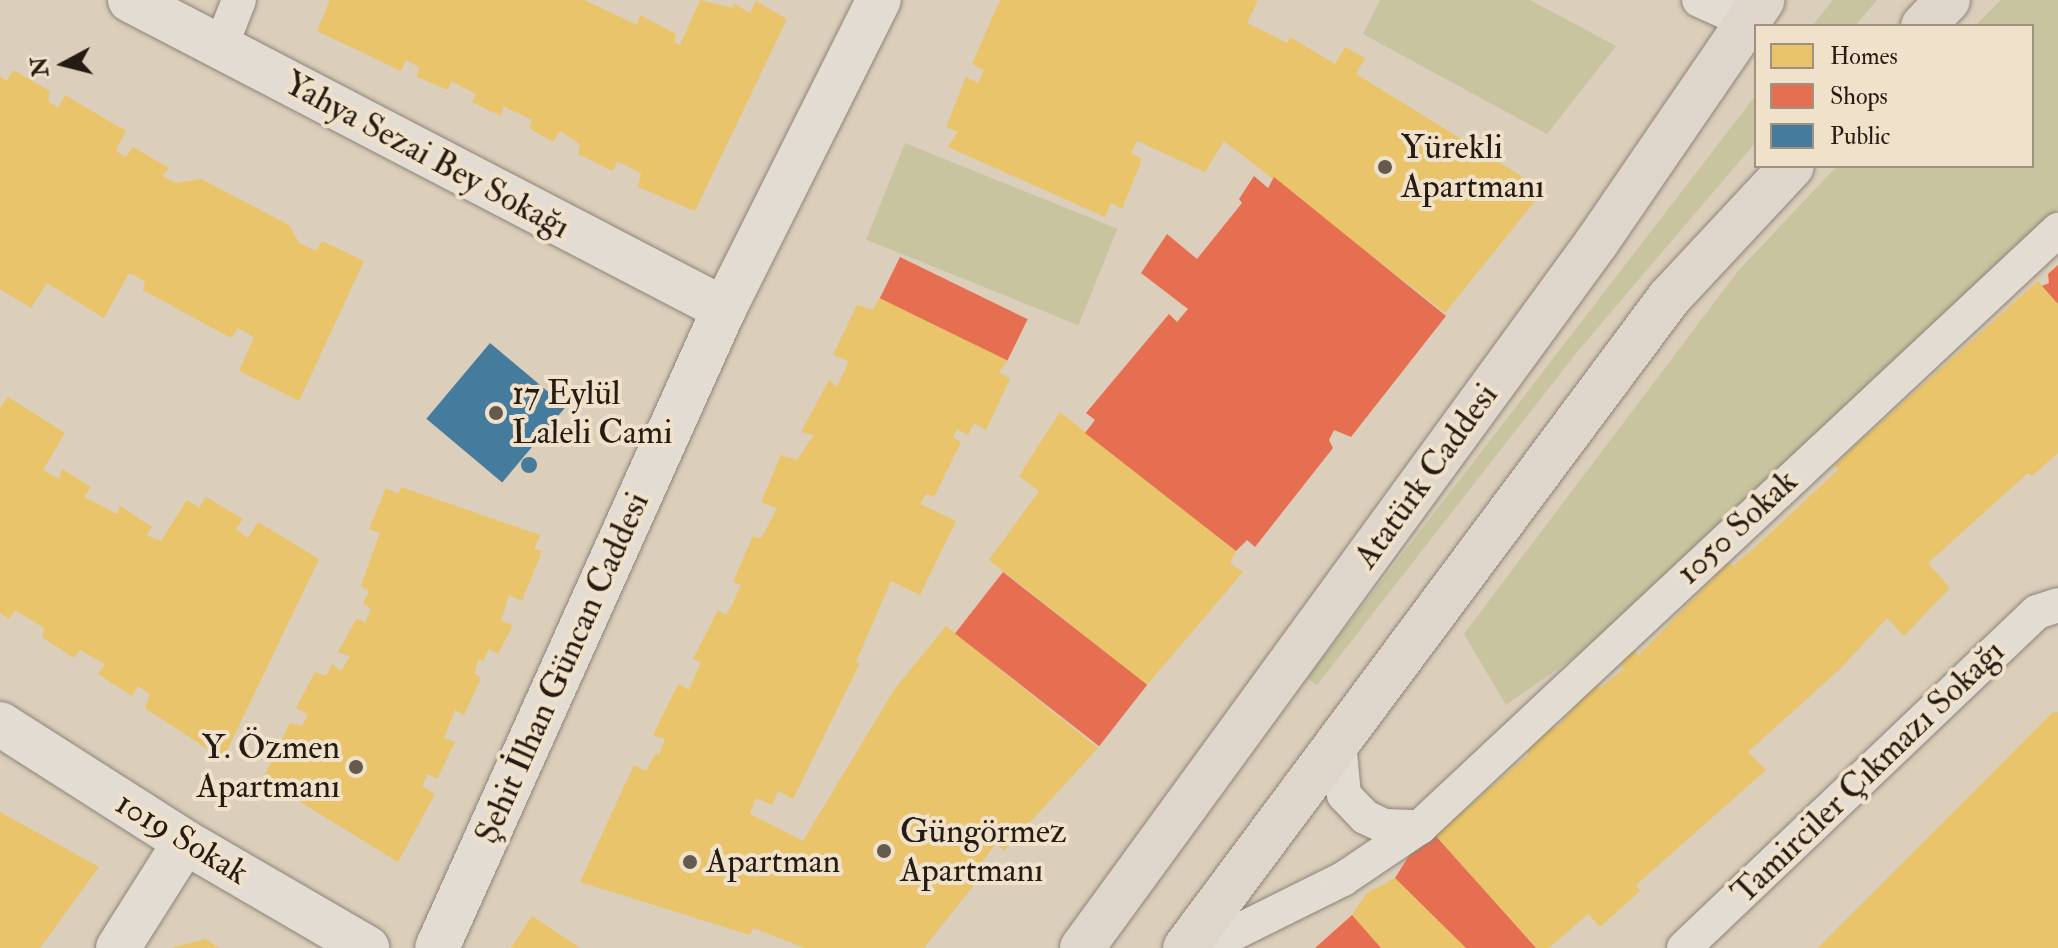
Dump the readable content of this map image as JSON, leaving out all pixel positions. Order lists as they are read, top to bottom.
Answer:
{
  "streets": {
    "main road": ["Atatürk Caddesi"],
    "street": ["Yahya Sezai Bey Sokağı", "Şehit İlhan Güncan Caddesi", "1019 Sokak"],
    "lane": ["1050 Sokak", "Tamirciler Çıkmazı Sokağı"]
  },
  "crossings": [
    ["Yahya Sezai Bey Sokağı", "Şehit İlhan Güncan Caddesi"]
  ],
  "places": [
    "Yürekli Apartmanı",
    "17 Eylül Laleli Cami",
    "Y. Özmen Apartmanı",
    "Güngörmez Apartmanı",
    "Apartman"
  ],
  "legend": ["Homes", "Shops", "Public"],
  "north": "left"
}
